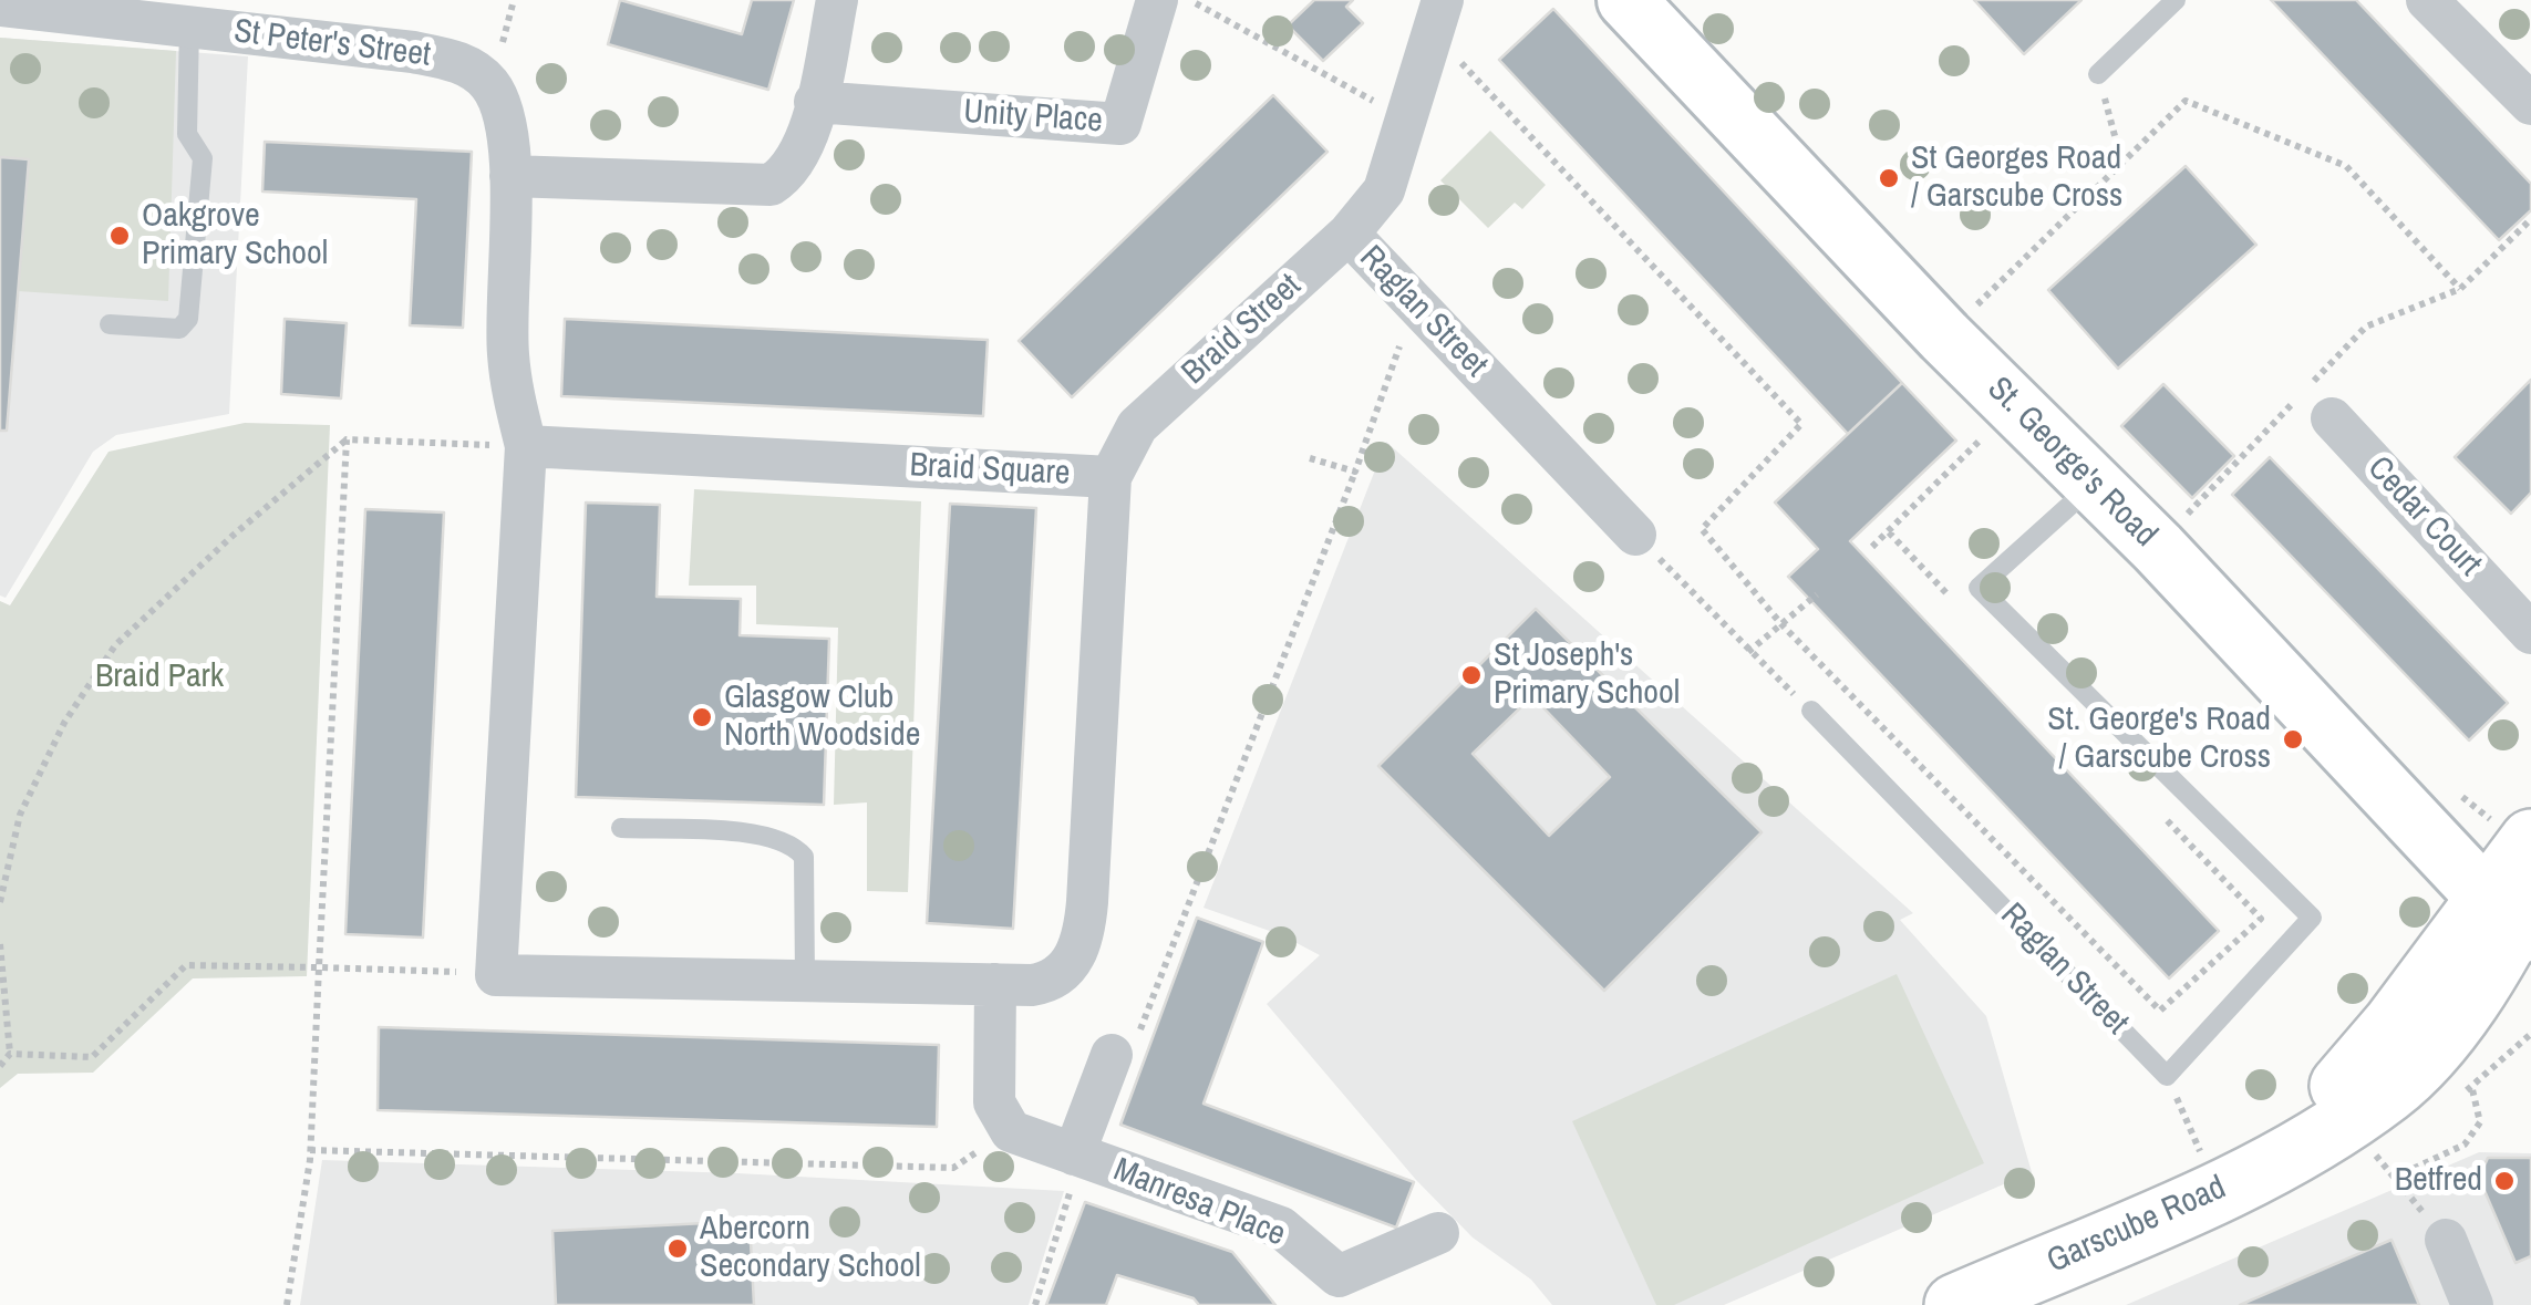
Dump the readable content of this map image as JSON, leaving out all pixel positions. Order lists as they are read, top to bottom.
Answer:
{
  "streets": {
    "main road": ["Garscube Road"],
    "street": [
      "St Peter's Street",
      "Unity Place",
      "Raglan Street",
      "Braid Street",
      "St. George's Road",
      "Braid Square",
      "Cedar Court",
      "Manresa Place"
    ]
  },
  "crossings": [
    ["St Peter's Street", "Braid Square"],
    ["Raglan Street", "Braid Street"],
    ["Raglan Street", "St. George's Road"],
    ["Braid Street", "Braid Square"],
    ["St. George's Road", "Garscube Road"]
  ],
  "parks": ["Braid Park"],
  "places": [
    "St Georges Road / Garscube Cross",
    "Oakgrove Primary School",
    "St Joseph's Primary School",
    "Glasgow Club North Woodside",
    "St. George's Road / Garscube Cross",
    "Betfred",
    "Abercorn Secondary School"
  ]
}
